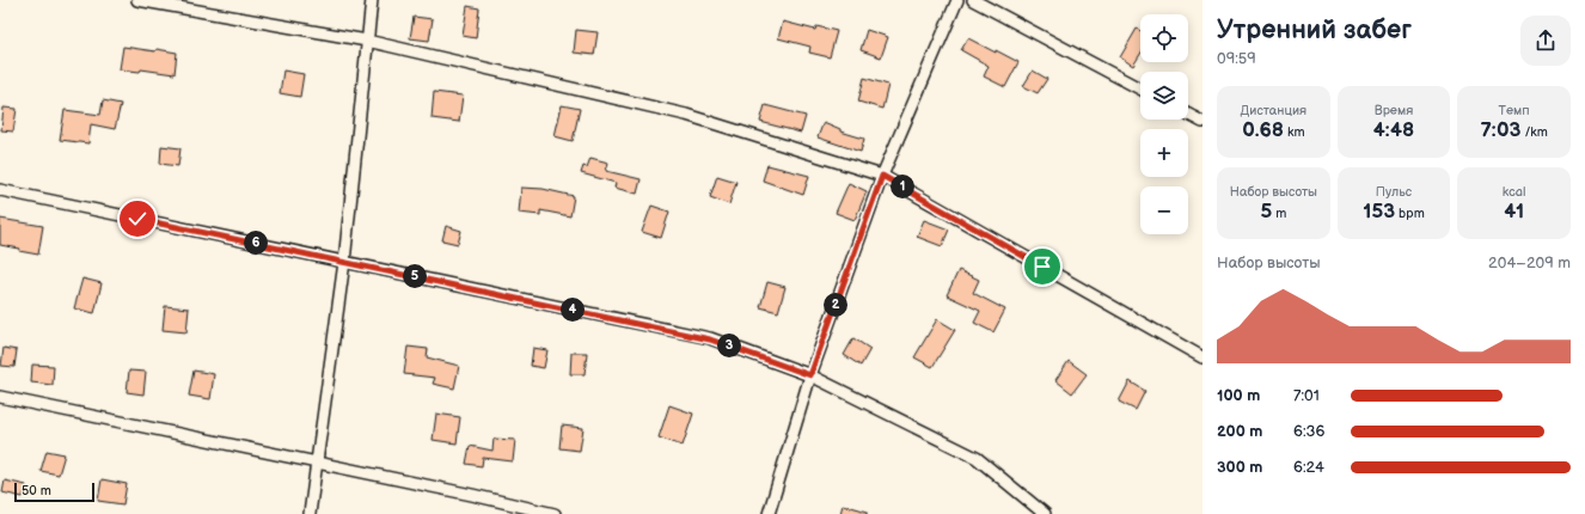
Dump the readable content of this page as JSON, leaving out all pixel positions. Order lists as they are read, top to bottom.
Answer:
{
  "scale_bar": "50 m",
  "page": {
    "heading": ["Утренний забег", "09:59"],
    "map_buttons": ["+", "−"],
    "stats": [
      ["Дистанция", "0.68 km"],
      ["Время", "4:48"],
      ["Темп", "7:03 /km"],
      ["Набор высоты", "5 m"],
      ["Пульс", "153 bpm"],
      ["kcal", "41"]
    ],
    "pins": [
      "1",
      "6",
      "5",
      "2",
      "4",
      "3"
    ],
    "chart": ["Набор высоты", "204–209 m"],
    "list": [
      {
        "name": "100 m",
        "note": "7:01"
      },
      {
        "name": "200 m",
        "note": "6:36"
      },
      {
        "name": "300 m",
        "note": "6:24"
      }
    ],
    "scale": "50 m"
  }
}
